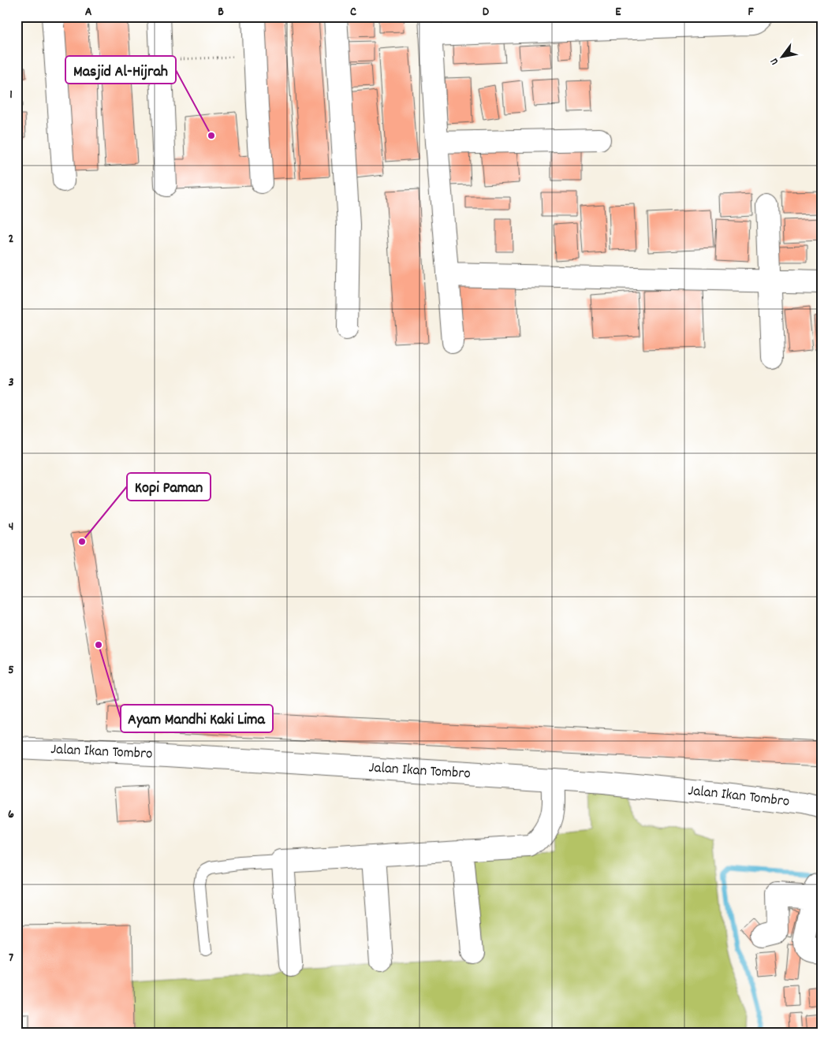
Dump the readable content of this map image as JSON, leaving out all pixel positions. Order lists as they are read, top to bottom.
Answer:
{
  "streets": {
    "street": ["Jalan Ikan Tombro"]
  },
  "places": ["Masjid Al-Hijrah", "Kopi Paman", "Ayam Mandhi Kaki Lima"],
  "north": "bottom left",
  "grid": {
    "columns": [
      "A",
      "B",
      "C",
      "D",
      "E",
      "F"
    ],
    "rows": [
      "1",
      "2",
      "3",
      "4",
      "5",
      "6",
      "7"
    ]
  }
}
